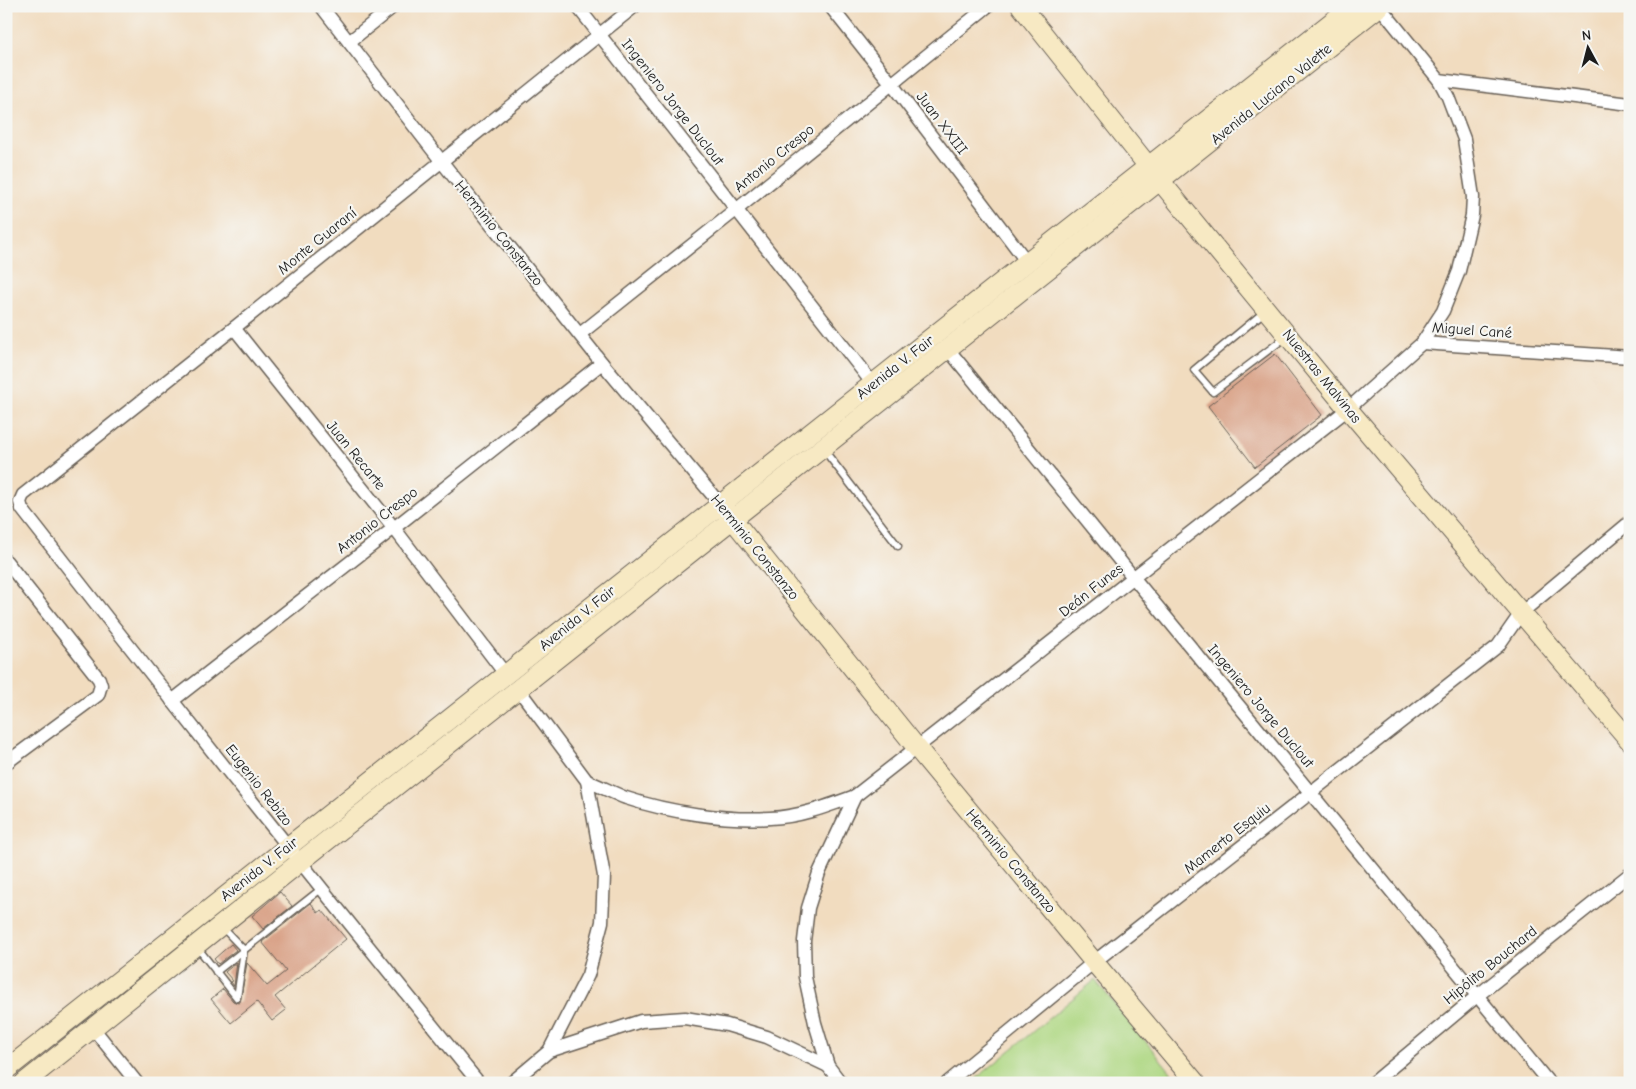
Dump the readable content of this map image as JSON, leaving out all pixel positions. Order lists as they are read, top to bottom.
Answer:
{
  "streets": {
    "main road": [
      "Avenida Luciano Valette",
      "Herminio Constanzo",
      "Avenida V. Fair",
      "Nuestras Malvinas"
    ],
    "street": [
      "Ingeniero Jorge Duclout",
      "Juan XXIII",
      "Antonio Crespo",
      "Monte Guaraní",
      "Miguel Cané",
      "Juan Recarte",
      "Deán Funes",
      "Eugenio Rebizo",
      "Mamerto Esquiu",
      "Hipólito Bouchard"
    ]
  },
  "crossings": [
    ["Avenida Luciano Valette", "Miguel Cané"],
    ["Avenida Luciano Valette", "Avenida V. Fair"],
    ["Avenida Luciano Valette", "Nuestras Malvinas"],
    ["Ingeniero Jorge Duclout", "Antonio Crespo"],
    ["Ingeniero Jorge Duclout", "Monte Guaraní"],
    ["Ingeniero Jorge Duclout", "Avenida V. Fair"],
    ["Ingeniero Jorge Duclout", "Deán Funes"],
    ["Ingeniero Jorge Duclout", "Mamerto Esquiu"],
    ["Ingeniero Jorge Duclout", "Hipólito Bouchard"],
    ["Juan XXIII", "Antonio Crespo"],
    ["Juan XXIII", "Avenida V. Fair"],
    ["Antonio Crespo", "Herminio Constanzo"],
    ["Antonio Crespo", "Juan Recarte"],
    ["Antonio Crespo", "Eugenio Rebizo"],
    ["Herminio Constanzo", "Monte Guaraní"],
    ["Herminio Constanzo", "Avenida V. Fair"],
    ["Herminio Constanzo", "Deán Funes"],
    ["Herminio Constanzo", "Mamerto Esquiu"],
    ["Monte Guaraní", "Juan Recarte"],
    ["Monte Guaraní", "Eugenio Rebizo"],
    ["Miguel Cané", "Deán Funes"],
    ["Avenida V. Fair", "Nuestras Malvinas"],
    ["Avenida V. Fair", "Juan Recarte"],
    ["Avenida V. Fair", "Eugenio Rebizo"],
    ["Nuestras Malvinas", "Deán Funes"],
    ["Nuestras Malvinas", "Mamerto Esquiu"]
  ],
  "north": "top"
}
